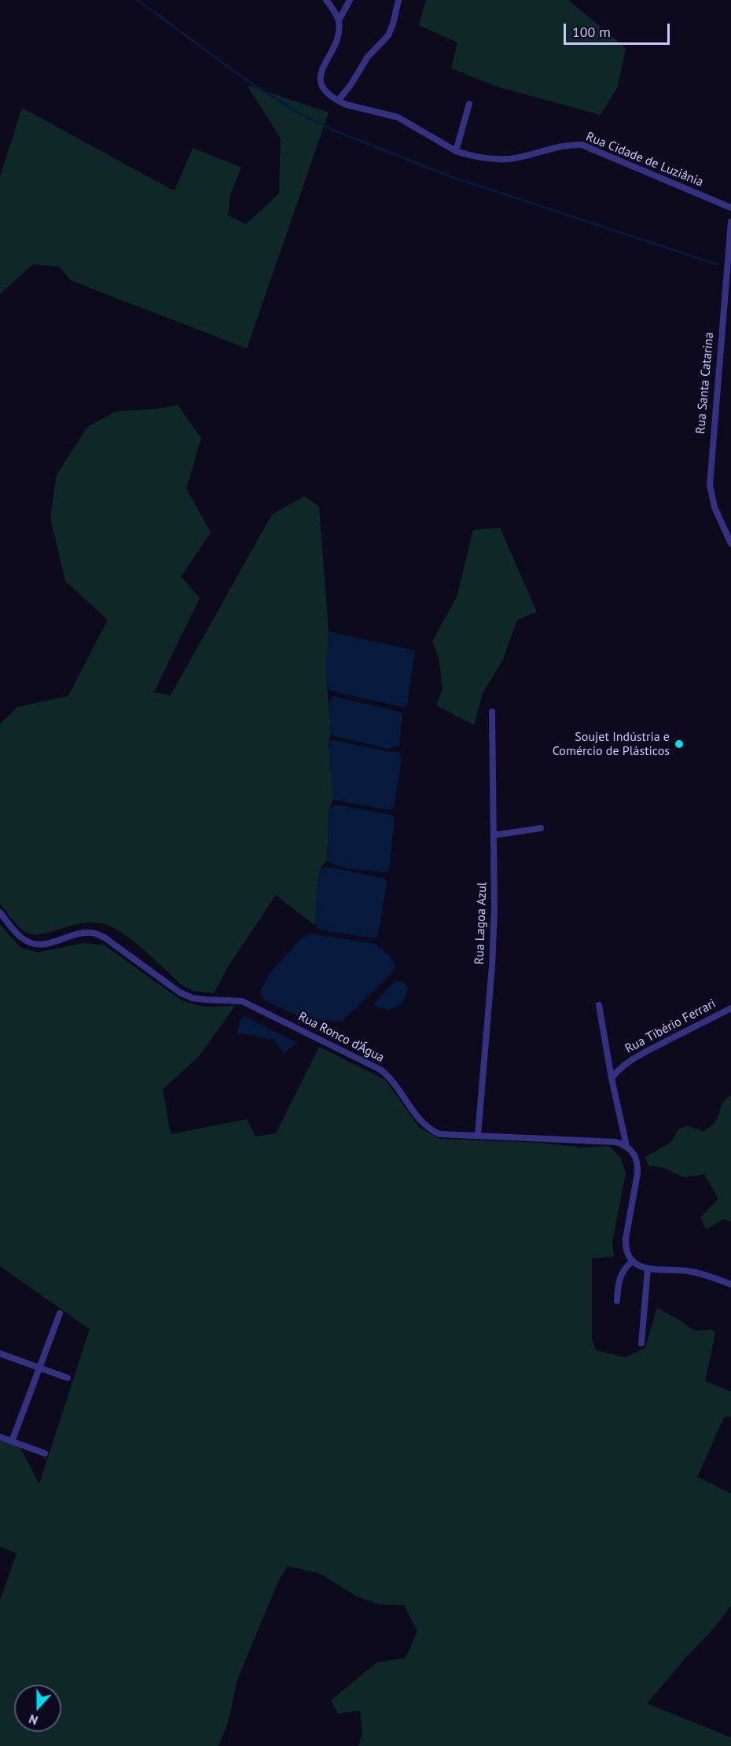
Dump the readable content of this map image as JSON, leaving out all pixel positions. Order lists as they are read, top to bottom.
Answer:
{
  "streets": {
    "street": [
      "Rua Cidade de Luziânia",
      "Rua Santa Catarina",
      "Rua Lagoa Azul",
      "Rua Tibério Ferrari",
      "Rua Ronco d’Água"
    ]
  },
  "crossings": [
    ["Rua Lagoa Azul", "Rua Ronco d’Água"]
  ],
  "places": ["Soujet Indústria e Comércio de Plásticos"],
  "scale_bar": "100 m",
  "north": "bottom"
}
